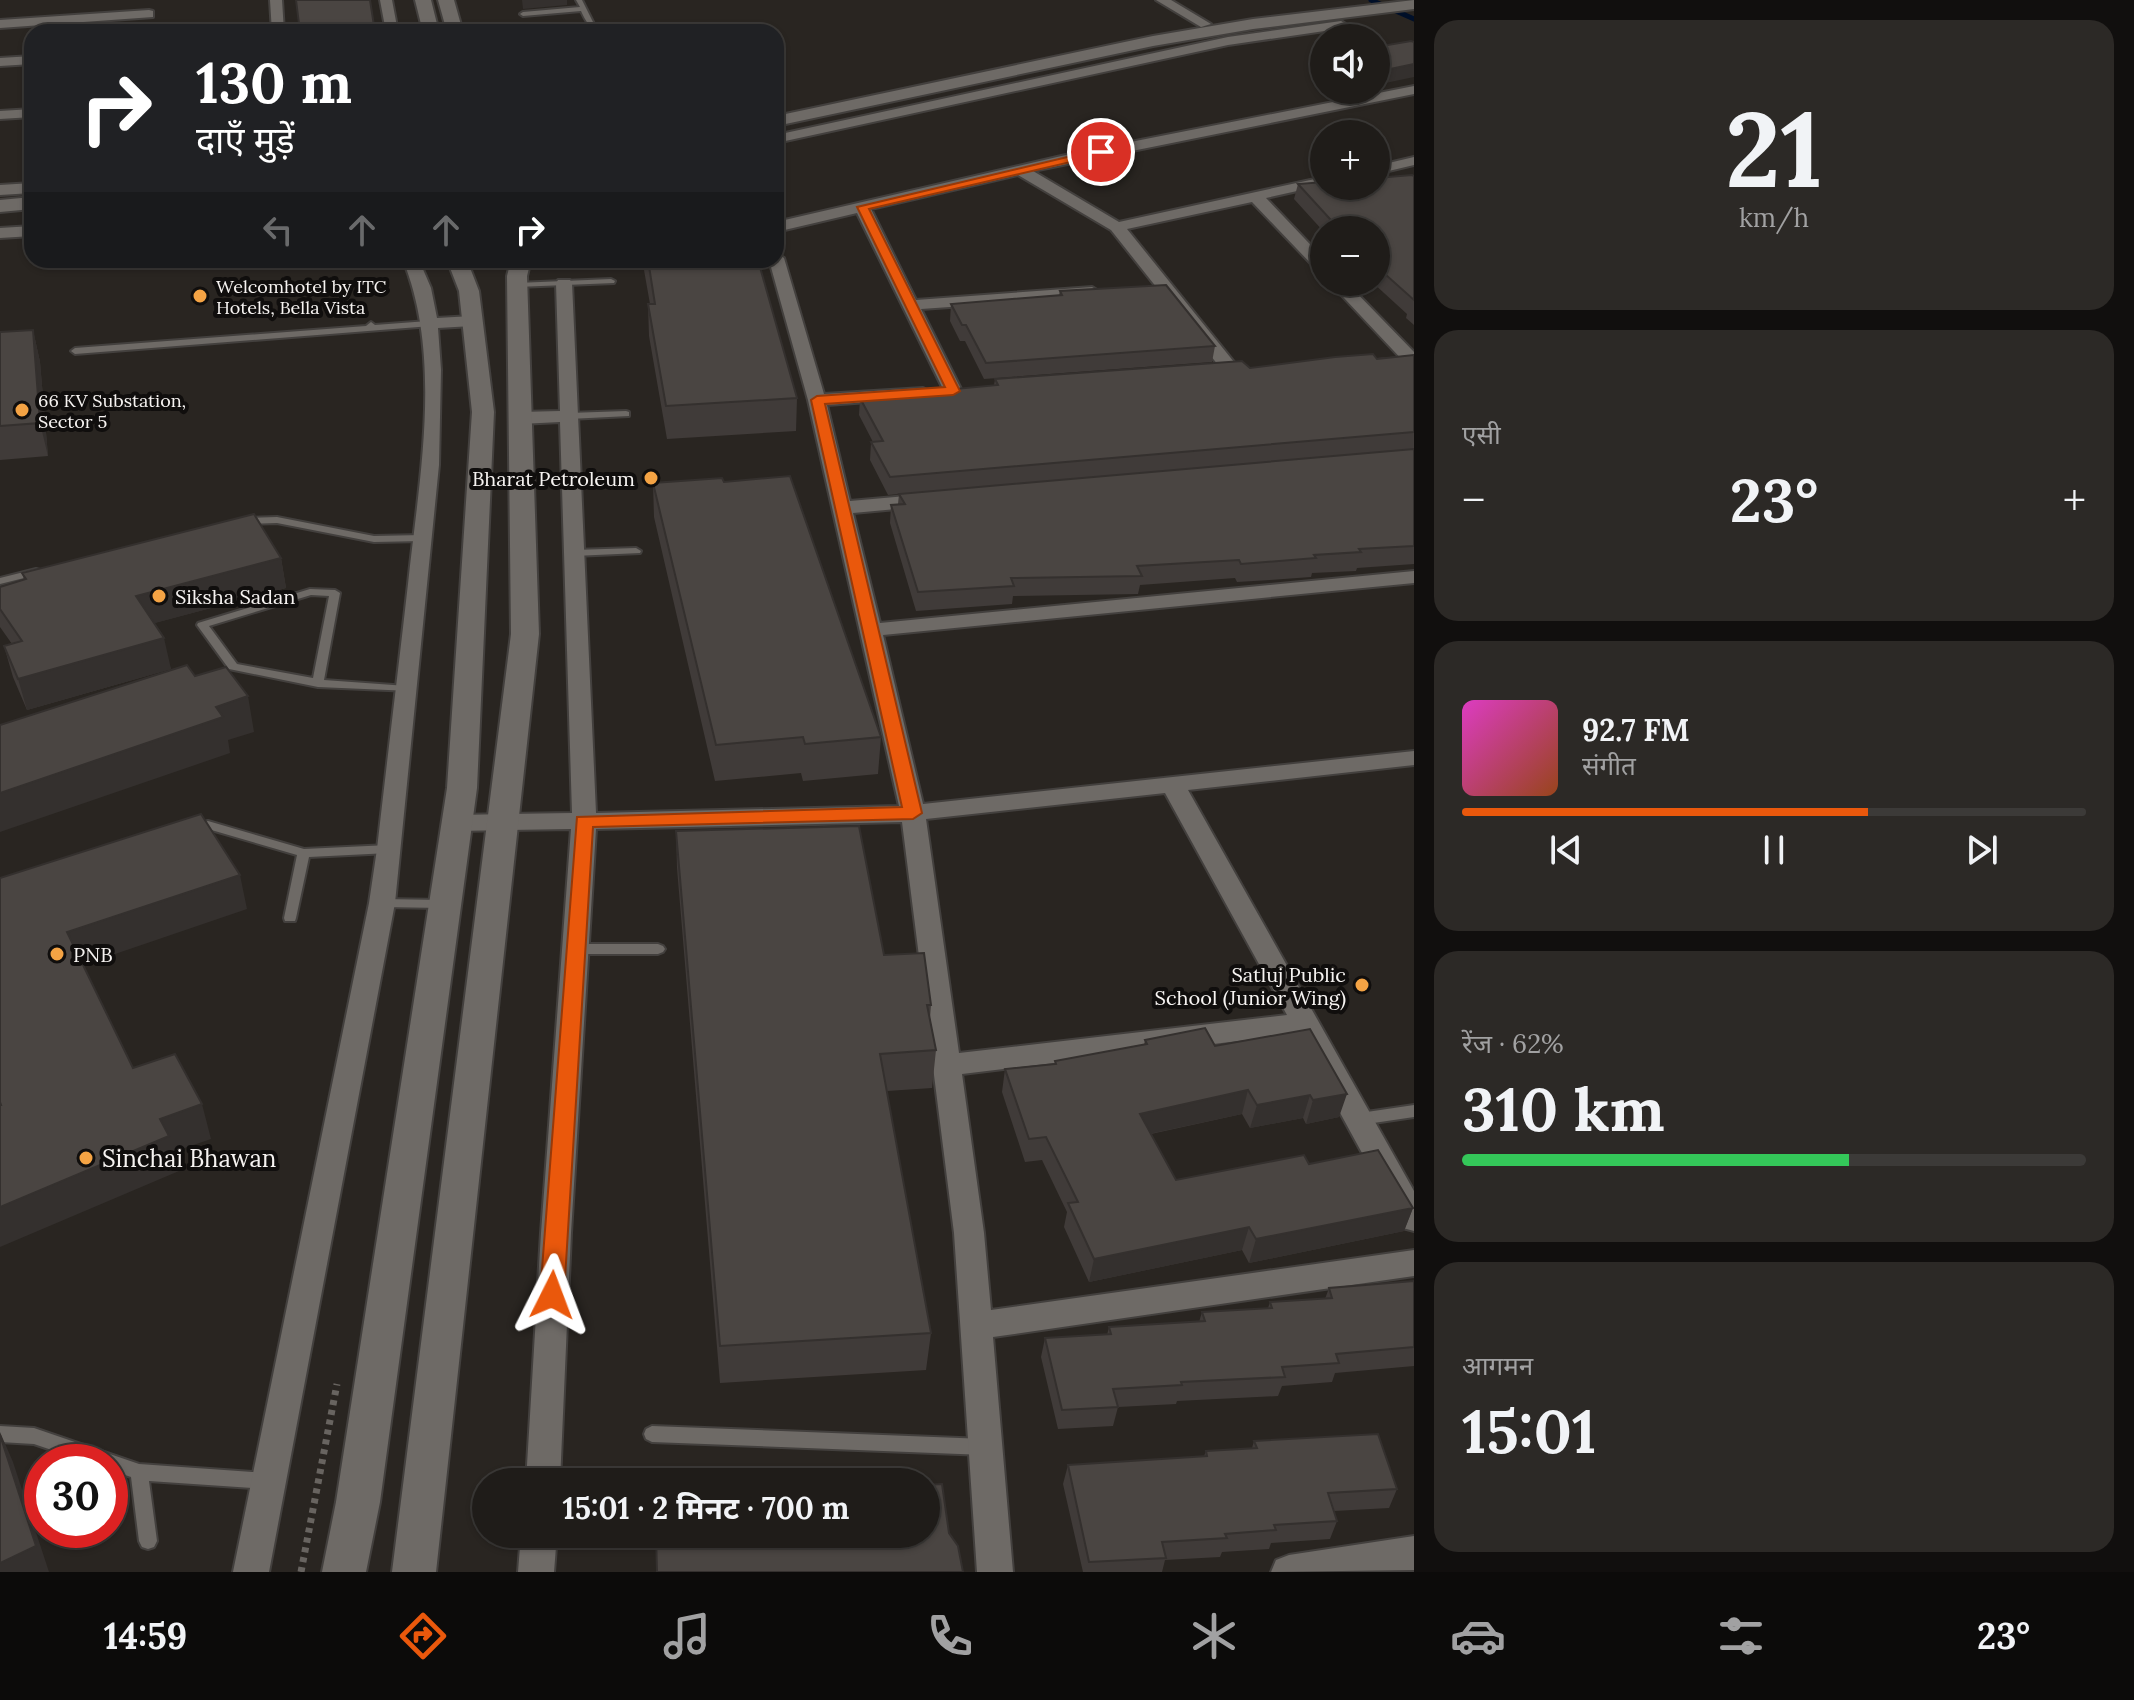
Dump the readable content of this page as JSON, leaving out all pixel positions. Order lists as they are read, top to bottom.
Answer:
{
  "places": [
    "Welcomhotel by ITC Hotels, Bella Vista",
    "66 KV Substation, Sector 5",
    "Bharat Petroleum",
    "Siksha Sadan",
    "PNB",
    "Satluj Public School (Junior Wing)",
    "Sinchai Bhawan"
  ],
  "page": {
    "tile": [
      ["21", "km/h"],
      "एसी",
      ["रेंज · 62%", "310 km"],
      ["आगमन", "15:01"]
    ],
    "map_buttons": ["+", "−"],
    "turn": ["130 m", "दाएँ मुड़ें"],
    "heat": ["−", "23°", "+"],
    "song": ["92.7 FM", "संगीत"],
    "limit": "30",
    "trip": "15:01 · 2 मिनट · 700 m",
    "tabs": ["14:59", "23°"]
  }
}
